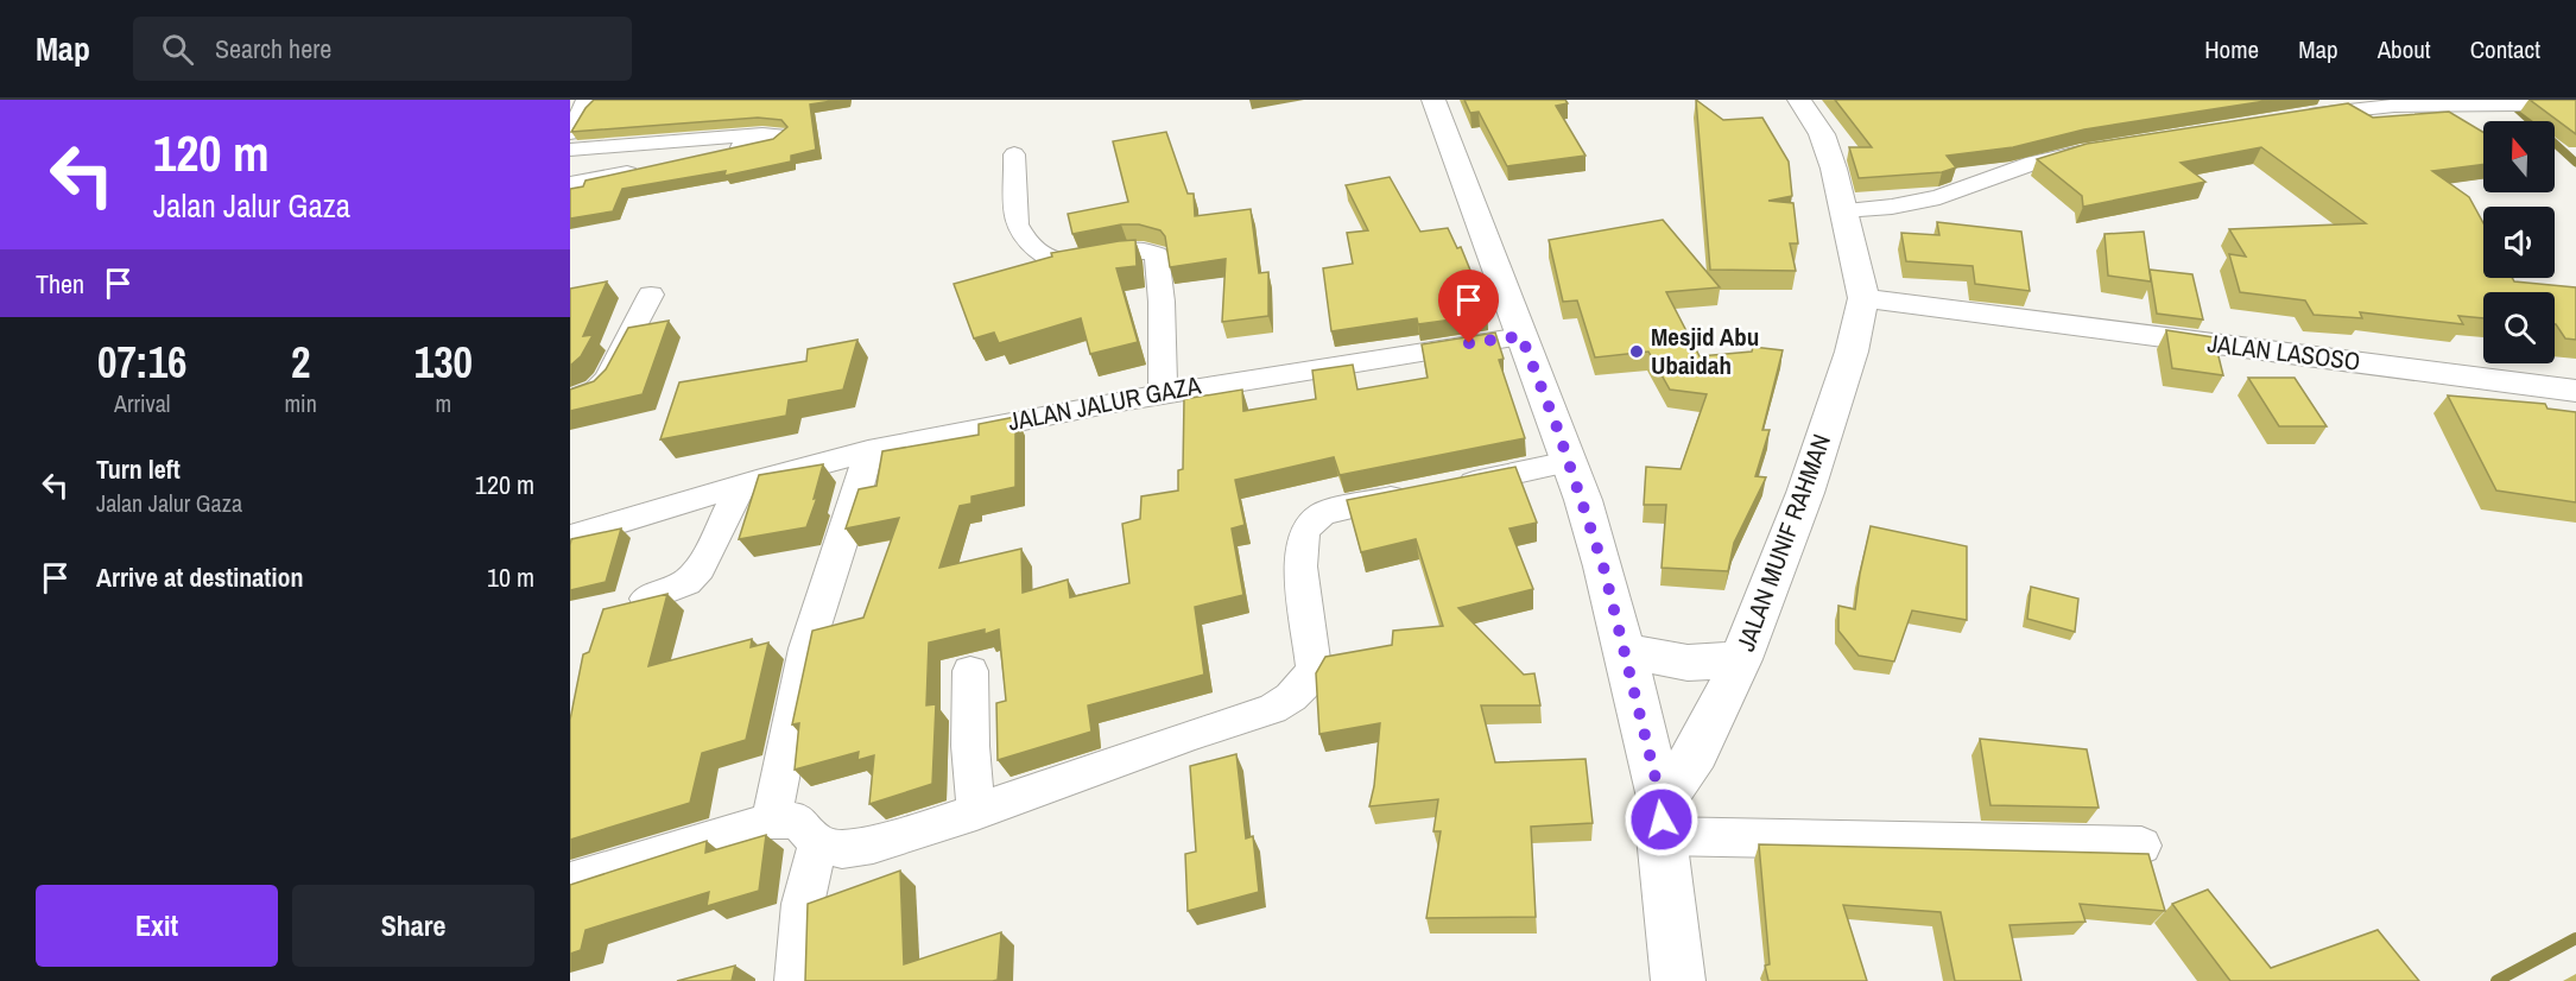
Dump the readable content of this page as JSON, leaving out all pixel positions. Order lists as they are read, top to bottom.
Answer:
{
  "streets": {
    "street": ["JALAN LASOSO", "JALAN JALUR GAZA", "JALAN MUNIF RAHMAN"]
  },
  "crossings": [
    ["JALAN LASOSO", "JALAN MUNIF RAHMAN"]
  ],
  "places": ["Mesjid Abu Ubaidah"],
  "north": "top",
  "page": {
    "header": "Map",
    "search": "Search here",
    "nav": [
      "Home",
      "Map",
      "About",
      "Contact"
    ],
    "turn": ["120 m", "Jalan Jalur Gaza"],
    "then": "Then",
    "eta": [
      "07:16",
      "Arrival",
      "2",
      "min",
      "130",
      "m"
    ],
    "list": [
      {
        "name": "Turn left",
        "note": "Jalan Jalur Gaza",
        "value": "120 m"
      },
      {
        "name": "Arrive at destination",
        "value": "10 m"
      }
    ],
    "buttons": ["Exit", "Share"]
  }
}
